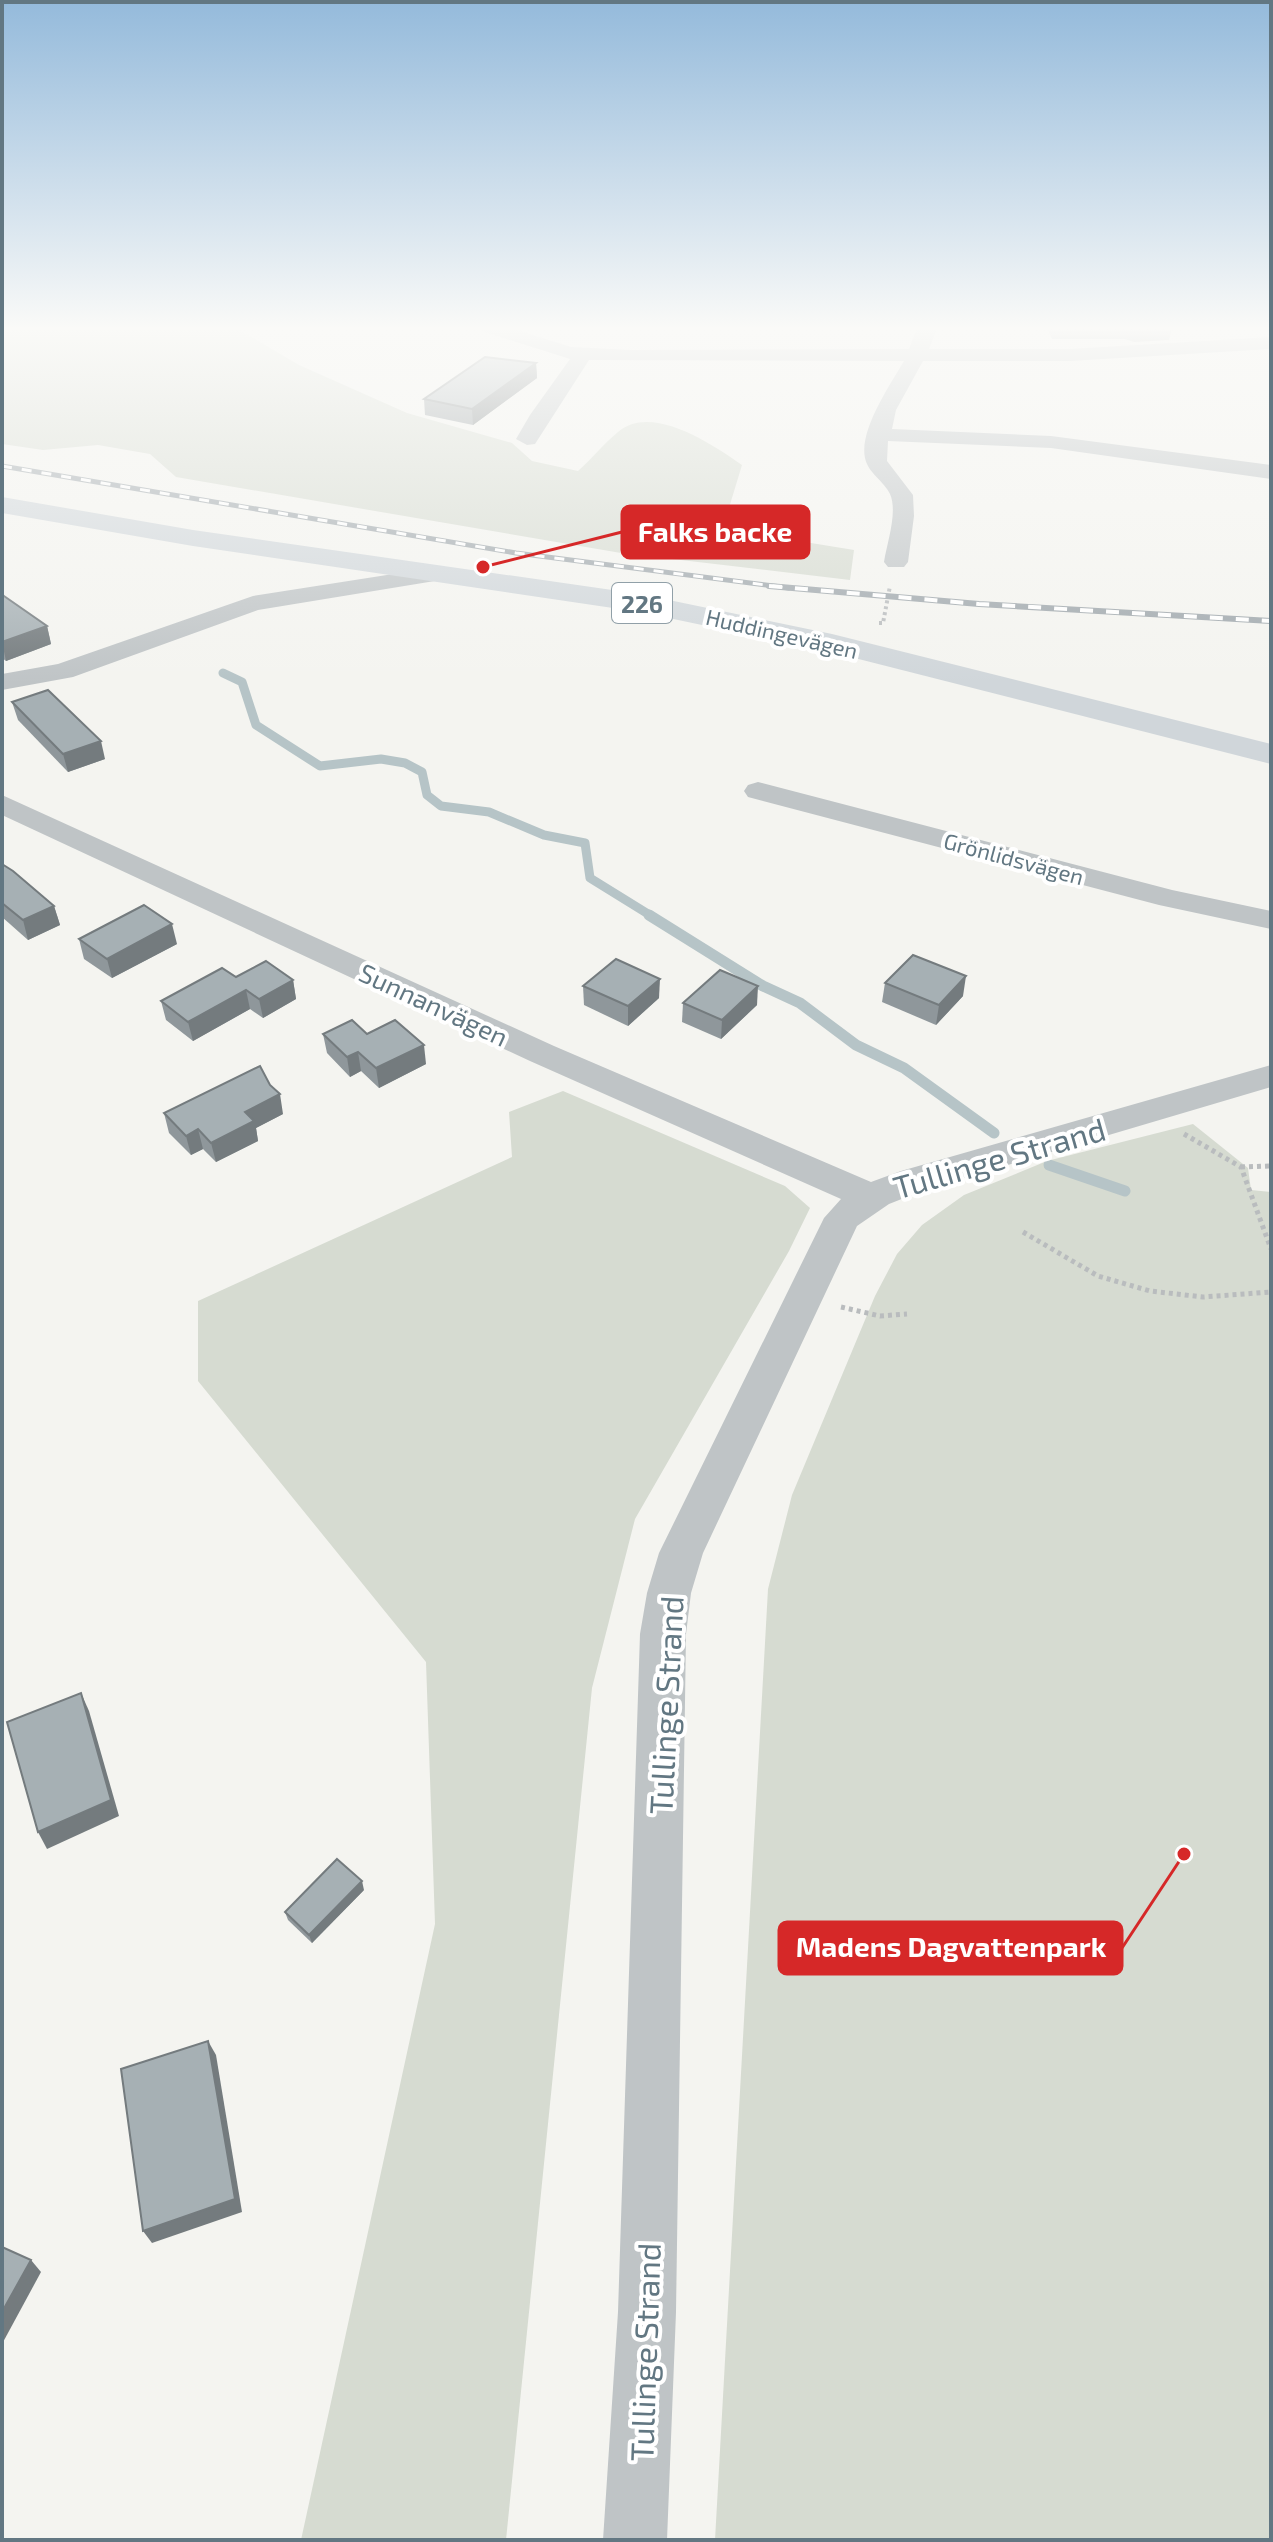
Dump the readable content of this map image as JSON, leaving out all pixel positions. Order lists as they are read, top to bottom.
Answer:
{
  "streets": {
    "main road": ["226", "Huddingevägen"],
    "street": ["Grönlidsvägen", "Sunnanvägen", "Tullinge Strand"]
  },
  "crossings": [
    ["Sunnanvägen", "Tullinge Strand"]
  ],
  "places": ["Falks backe", "Madens Dagvattenpark"]
}
